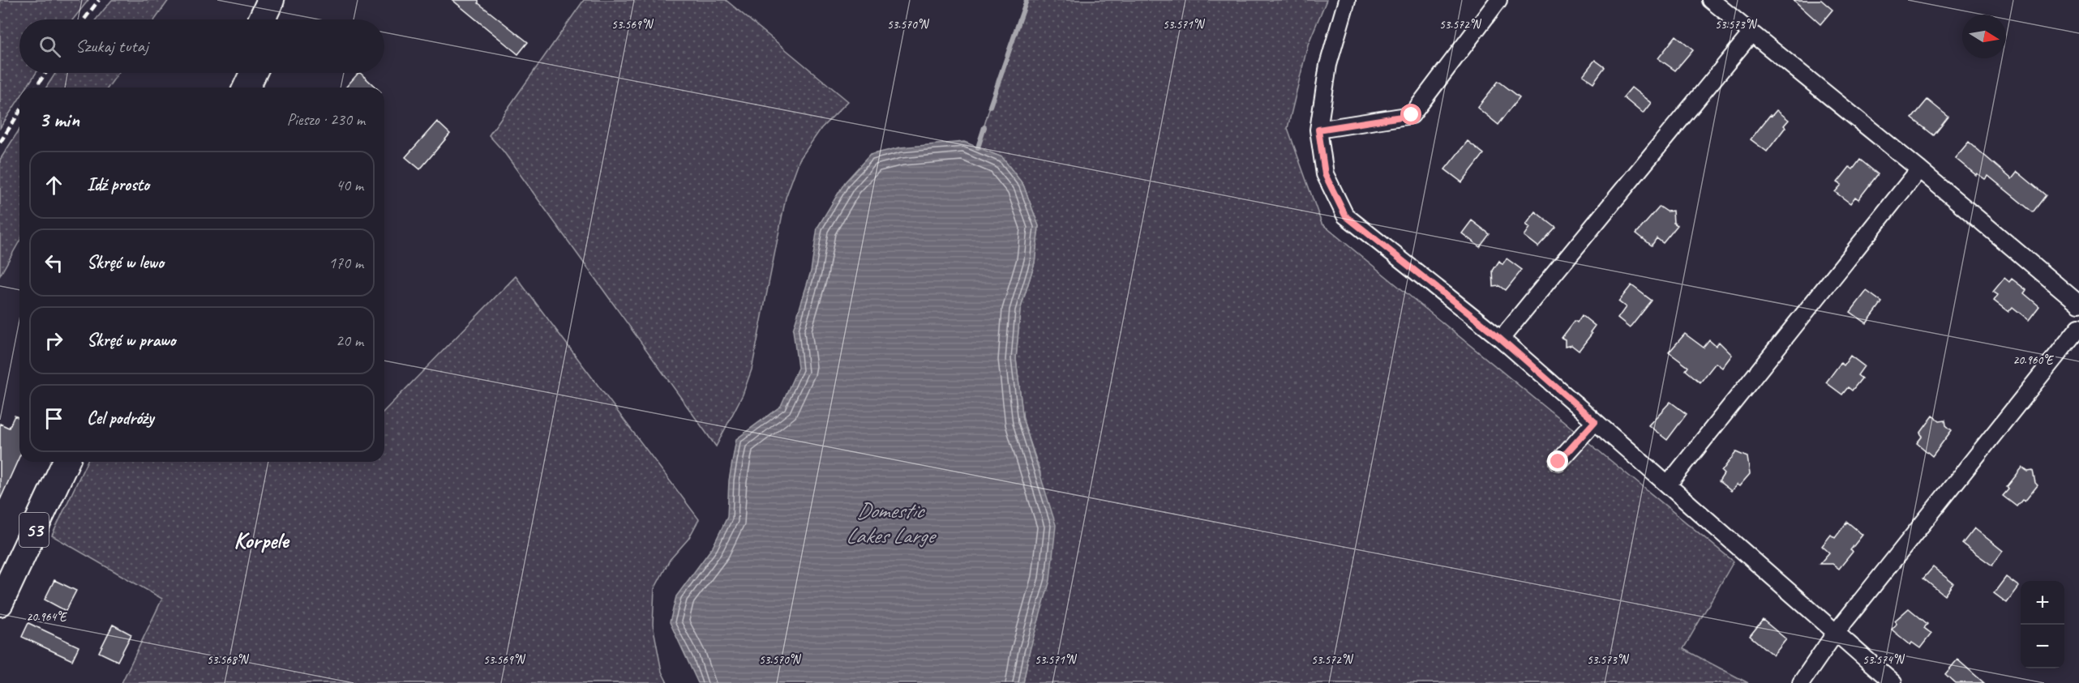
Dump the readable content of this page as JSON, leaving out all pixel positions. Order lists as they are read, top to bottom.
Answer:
{
  "streets": {
    "main road": ["53"]
  },
  "districts": ["Korpele"],
  "water": ["Domestic Lakes Large"],
  "north": "right",
  "page": {
    "search": "Szukaj tutaj",
    "heading": ["3 min", "Pieszo · 230 m"],
    "list": [
      ["Idź prosto", "40 m"],
      ["Skręć w lewo", "170 m"],
      ["Skręć w prawo", "20 m"],
      "Cel podróży"
    ],
    "map_buttons": ["+", "−"]
  },
  "coordinates": [
    "53.569°N",
    "53.570°N",
    "53.571°N",
    "53.572°N",
    "53.573°N",
    "20.960°E",
    "20.964°E",
    "53.568°N",
    "53.574°N"
  ]
}
